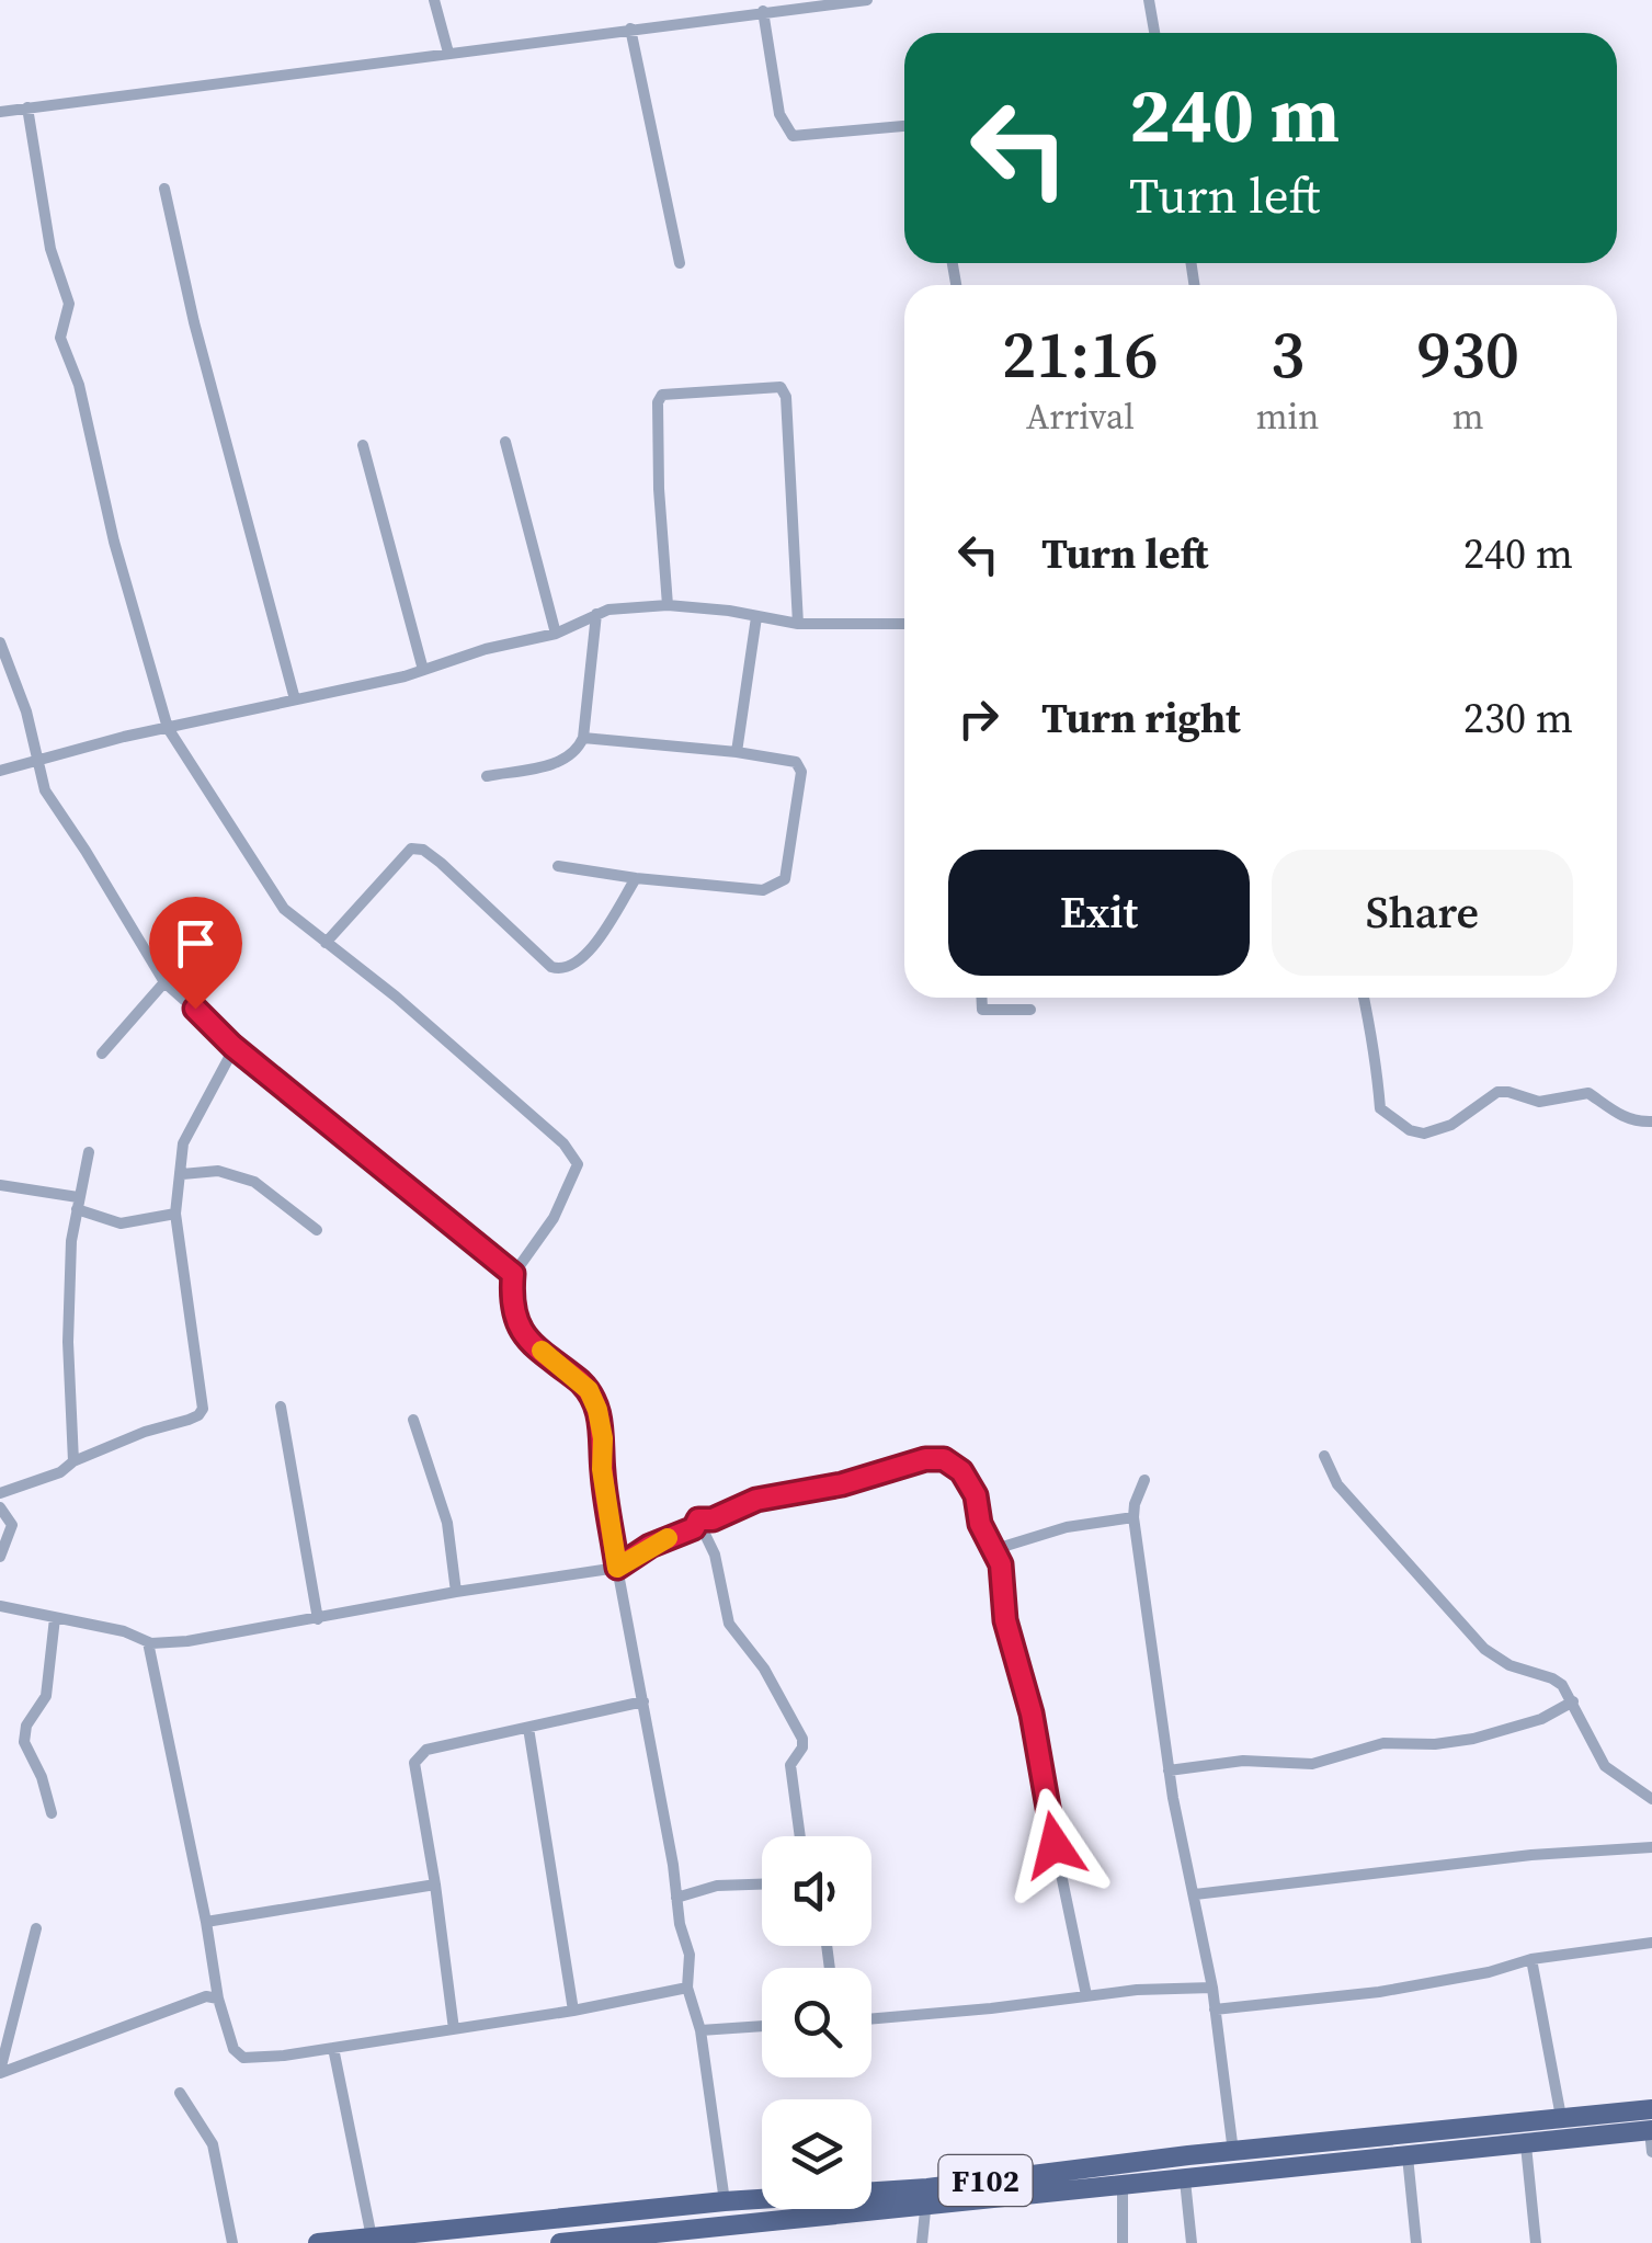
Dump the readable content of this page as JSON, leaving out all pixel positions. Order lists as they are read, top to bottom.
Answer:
{
  "streets": {
    "main road": ["F102"]
  },
  "page": {
    "turn": ["240 m", "Turn left"],
    "eta": [
      "21:16",
      "Arrival",
      "3",
      "min",
      "930",
      "m"
    ],
    "list": [
      {
        "name": "Turn left",
        "value": "240 m"
      },
      {
        "name": "Turn right",
        "value": "230 m"
      }
    ],
    "buttons": ["Exit", "Share"]
  }
}
